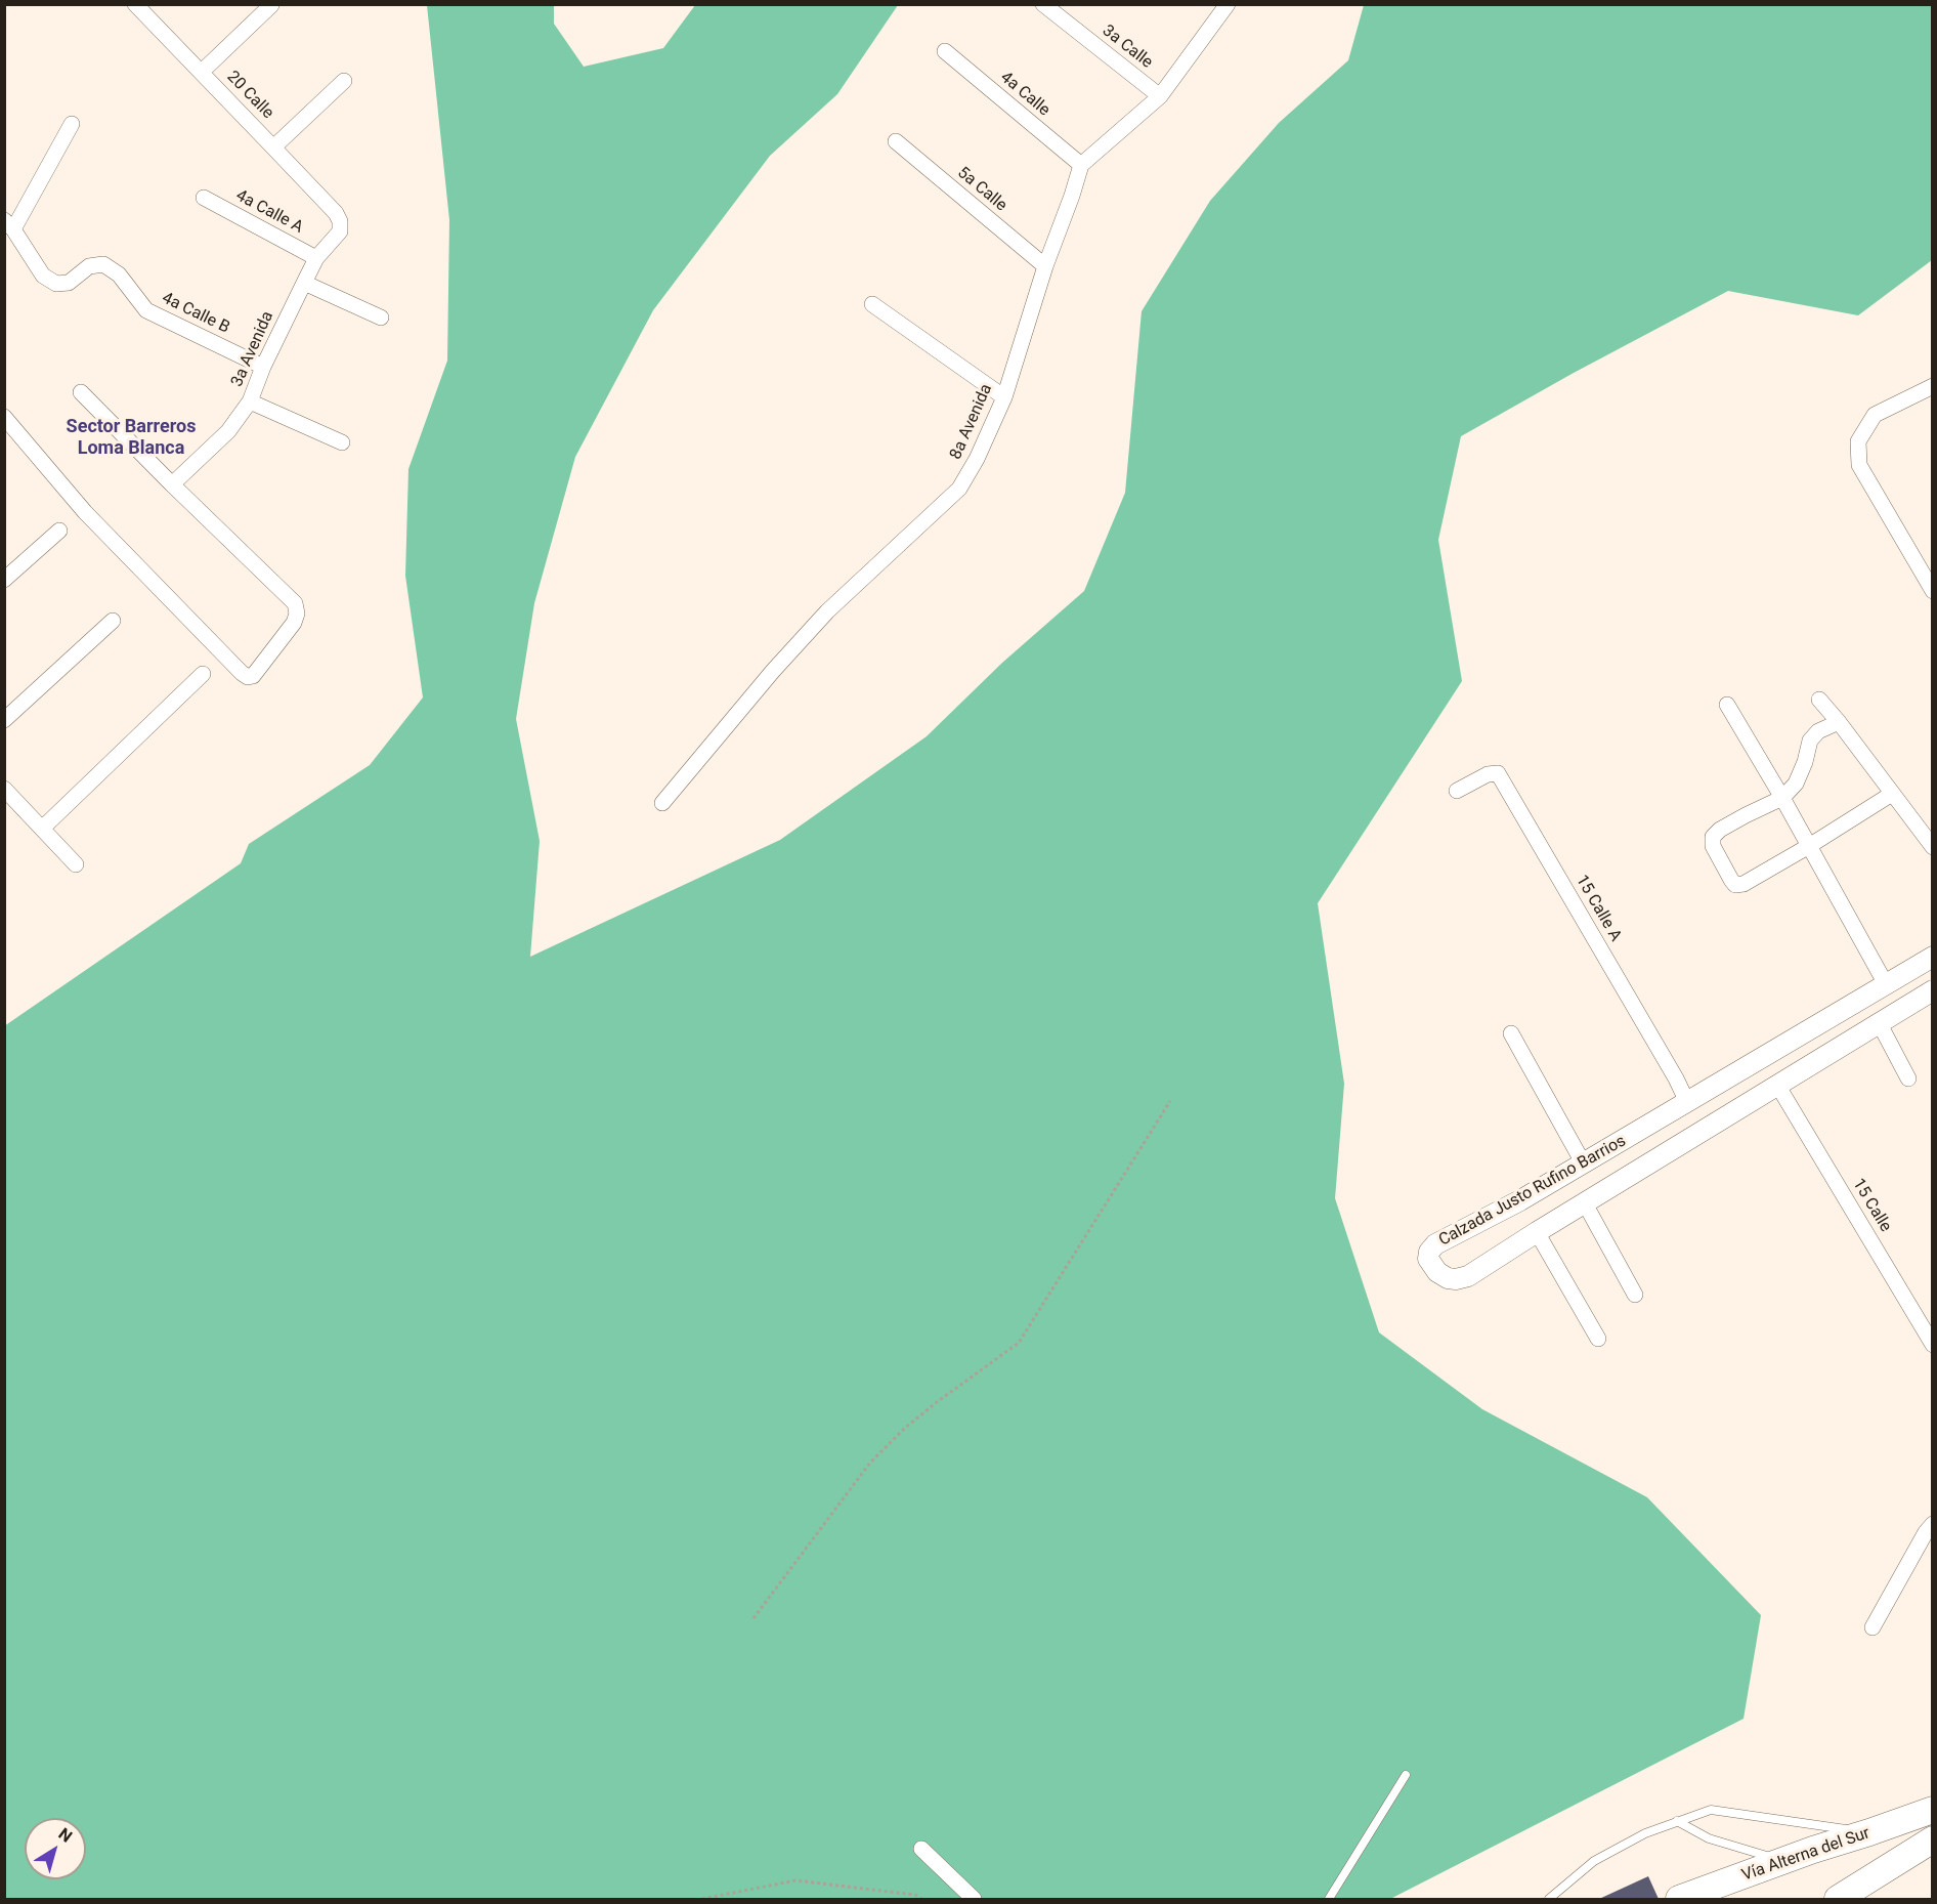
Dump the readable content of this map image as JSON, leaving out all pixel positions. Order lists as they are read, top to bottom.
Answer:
{
  "streets": {
    "highway": ["Vía Alterna del Sur"],
    "street": [
      "3a Calle",
      "4a Calle",
      "20 Calle",
      "5a Calle",
      "4a Calle A",
      "4a Calle B",
      "3a Avenida",
      "8a Avenida",
      "15 Calle A",
      "Calzada Justo Rufino Barrios",
      "15 Calle"
    ]
  },
  "crossings": [
    ["4a Calle", "8a Avenida"],
    ["20 Calle", "3a Avenida"],
    ["5a Calle", "8a Avenida"],
    ["4a Calle A", "3a Avenida"],
    ["4a Calle B", "3a Avenida"],
    ["15 Calle A", "Calzada Justo Rufino Barrios"],
    ["Calzada Justo Rufino Barrios", "15 Calle"]
  ],
  "districts": ["Sector Barreros Loma Blanca"],
  "north": "top right"
}
